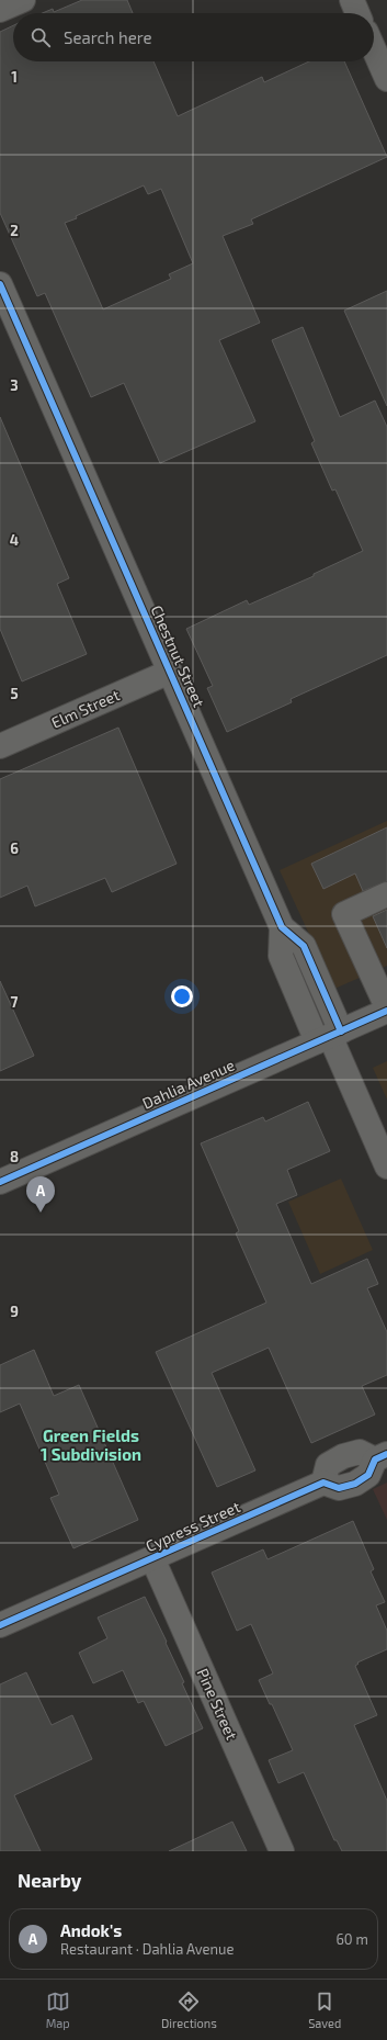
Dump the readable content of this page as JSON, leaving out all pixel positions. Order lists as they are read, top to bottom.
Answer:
{
  "streets": {
    "street": [
      "Chestnut Street",
      "Elm Street",
      "Dahlia Avenue",
      "Cypress Street",
      "Pine Street"
    ]
  },
  "crossings": [
    ["Chestnut Street", "Elm Street"],
    ["Chestnut Street", "Dahlia Avenue"],
    ["Cypress Street", "Pine Street"]
  ],
  "districts": ["Green Fields 1 Subdivision"],
  "page": {
    "search": "Search here",
    "pins": "A",
    "heading": "Nearby",
    "list": [
      {
        "mark": "A",
        "name": "Andok's",
        "note": "Restaurant · Dahlia Avenue",
        "value": "60 m"
      }
    ],
    "nav": ["Map", "Directions", "Saved"]
  },
  "grid": {
    "rows": [
      "1",
      "2",
      "3",
      "4",
      "5",
      "6",
      "7",
      "8",
      "9"
    ]
  }
}
